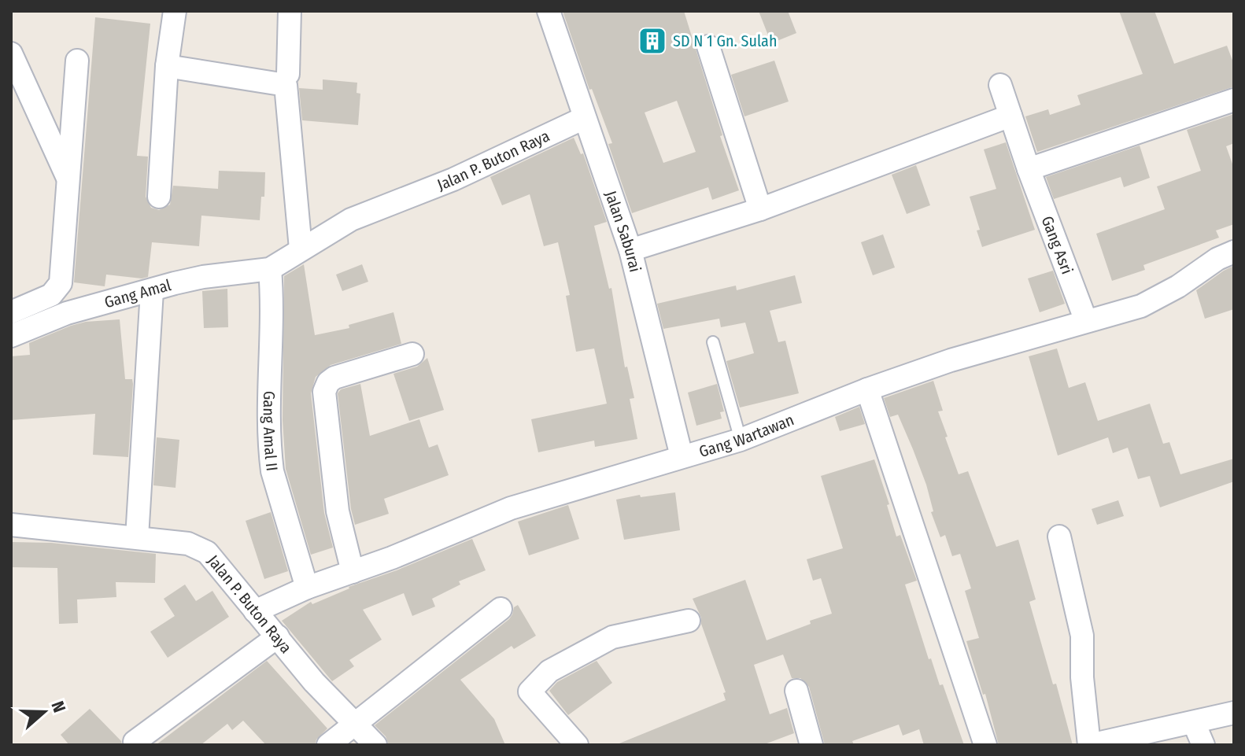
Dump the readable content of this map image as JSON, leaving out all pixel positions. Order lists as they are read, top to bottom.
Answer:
{
  "streets": {
    "street": [
      "Jalan P. Buton Raya",
      "Jalan Saburai",
      "Gang Asri",
      "Gang Amal",
      "Gang Amal II",
      "Gang Wartawan"
    ]
  },
  "crossings": [
    ["Jalan P. Buton Raya", "Jalan Saburai"],
    ["Jalan P. Buton Raya", "Gang Amal"],
    ["Jalan P. Buton Raya", "Gang Amal II"],
    ["Jalan P. Buton Raya", "Gang Wartawan"],
    ["Jalan Saburai", "Gang Wartawan"],
    ["Gang Asri", "Gang Wartawan"],
    ["Gang Amal", "Gang Amal II"],
    ["Gang Amal II", "Gang Wartawan"]
  ],
  "places": {
    "building": ["SD N 1 Gn. Sulah"]
  },
  "north": "right"
}
